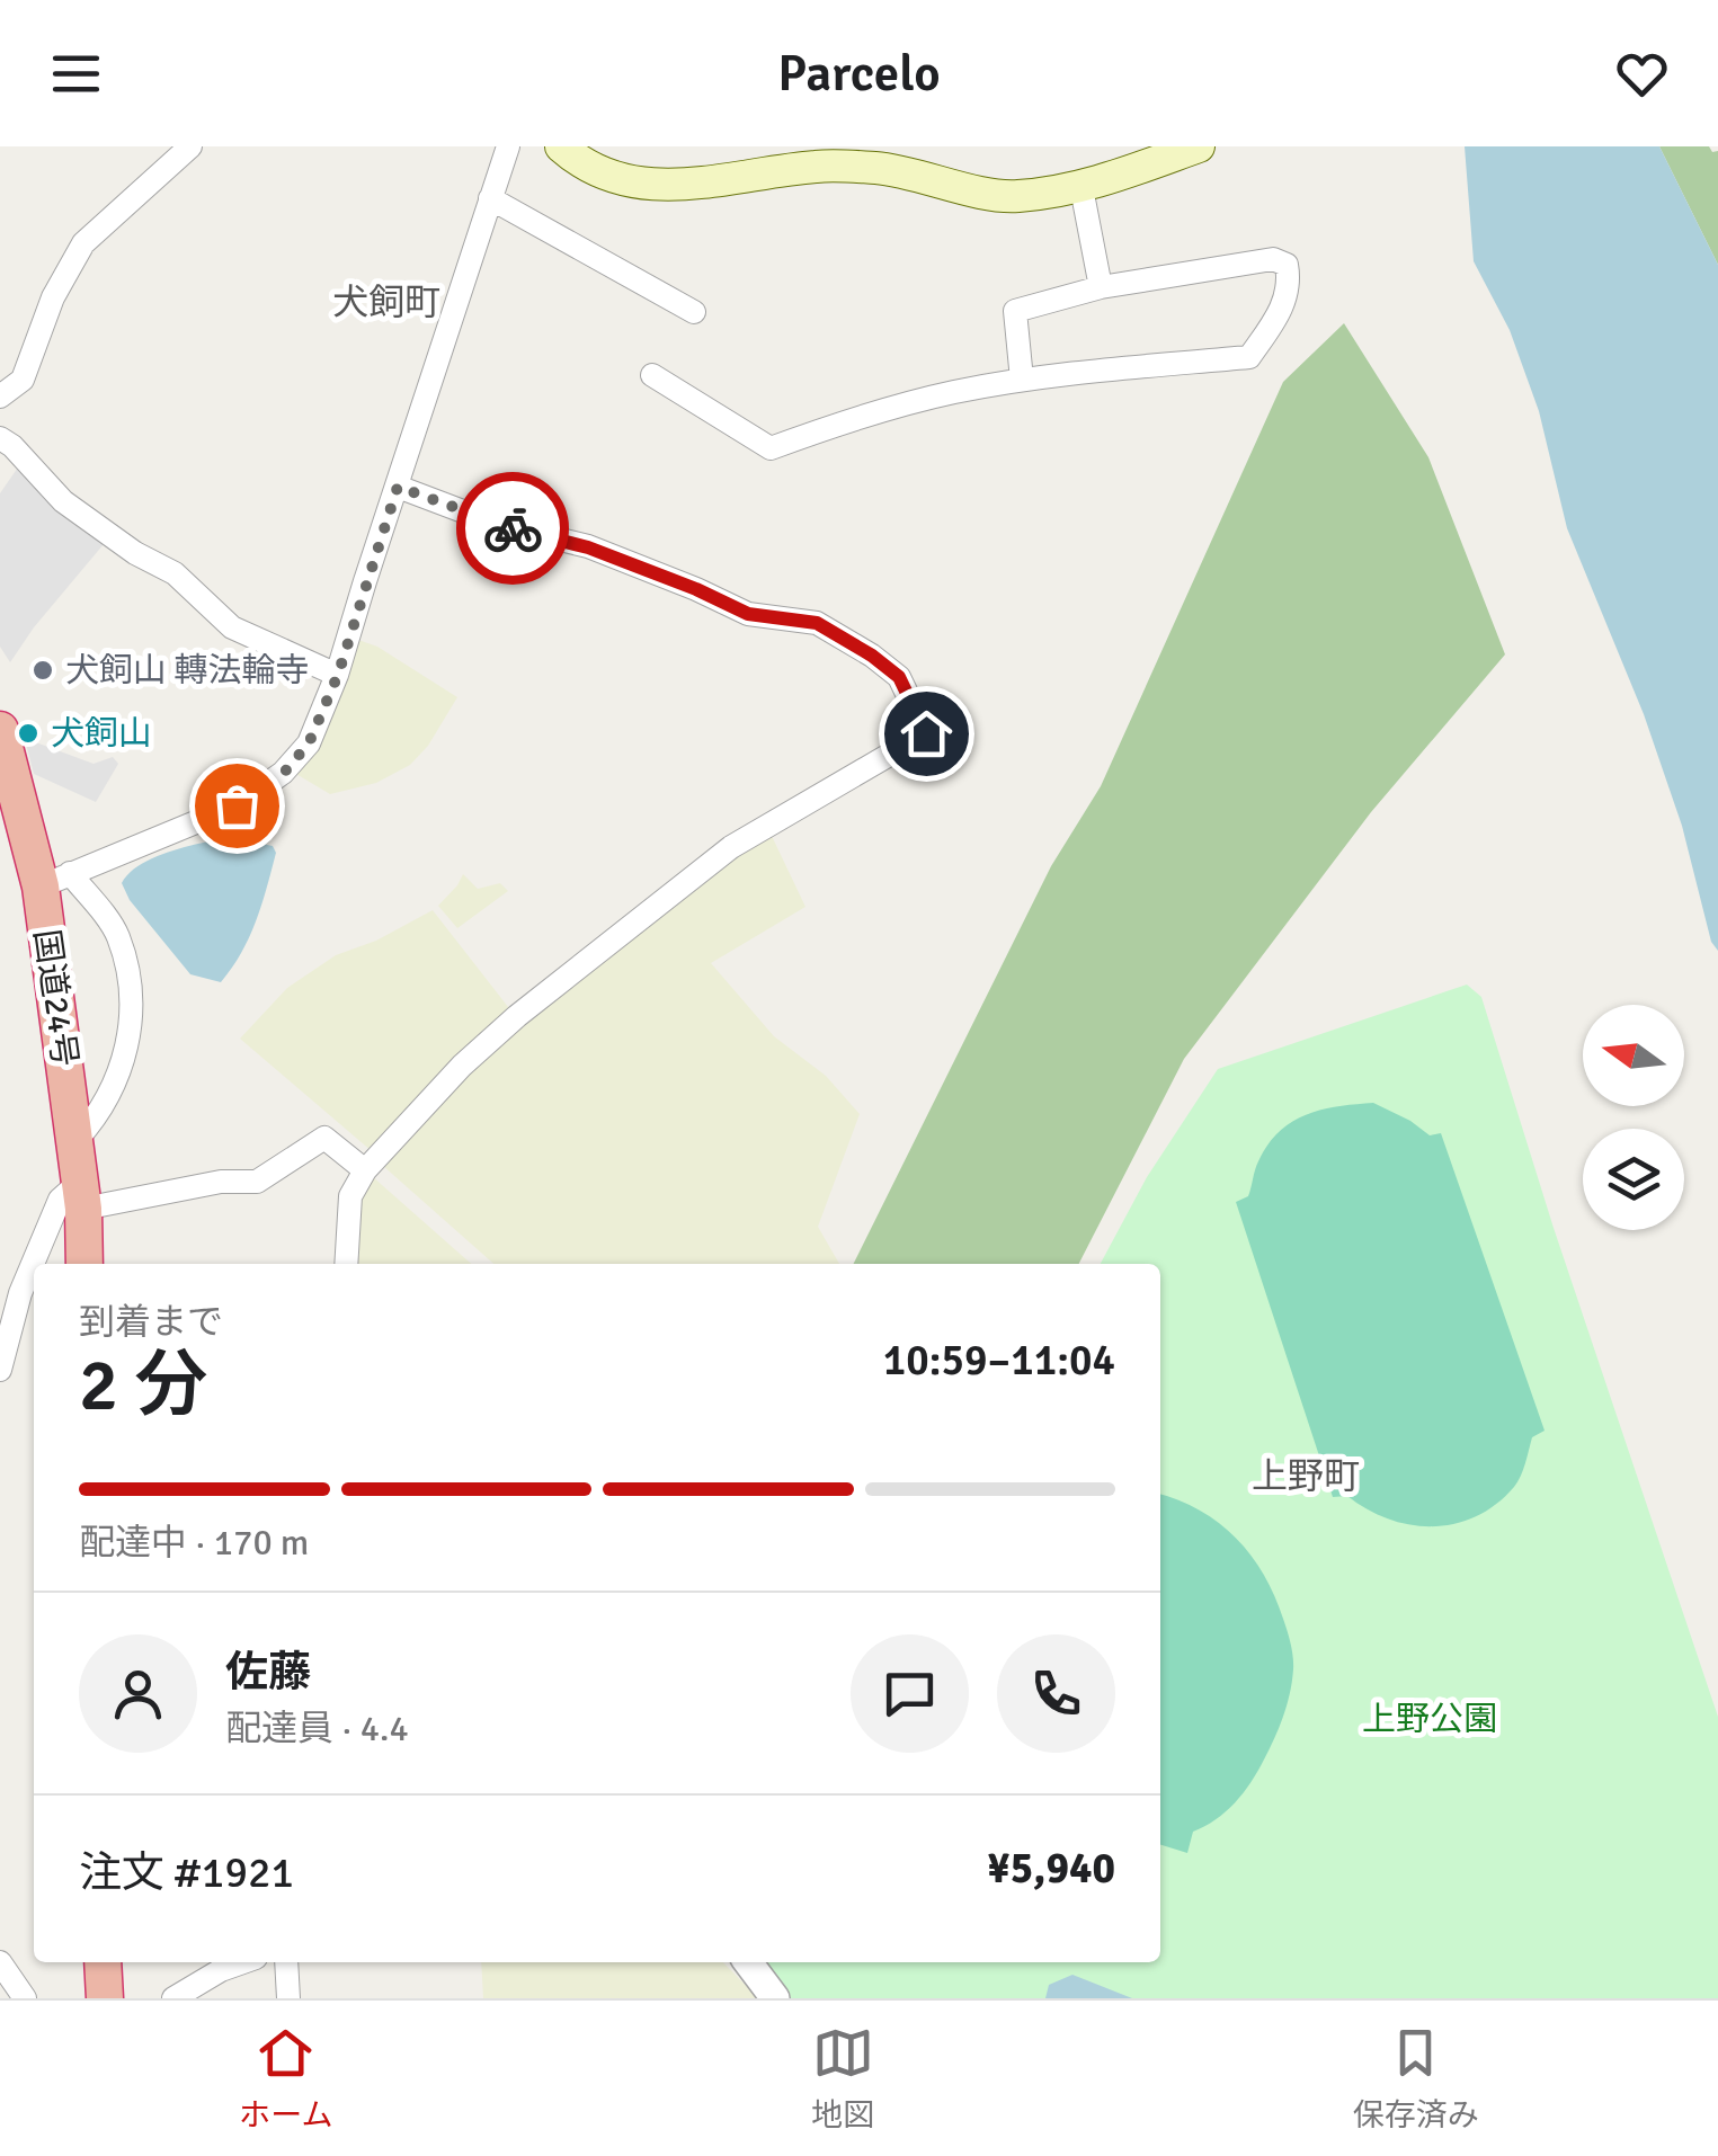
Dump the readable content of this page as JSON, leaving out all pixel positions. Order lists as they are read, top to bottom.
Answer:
{
  "streets": {
    "highway": ["国道24号"]
  },
  "districts": ["犬飼町", "上野町"],
  "parks": ["上野公園"],
  "places": ["犬飼山 轉法輪寺", "犬飼山"],
  "north": "left",
  "page": {
    "header": "Parcelo",
    "heading": ["2 分", "到着まで", "10:59–11:04"],
    "panel": [
      "佐藤",
      "配達員 · 4.4",
      "注文 #1921",
      "¥5,940"
    ],
    "bar": "配達中 · 170 m",
    "tabs": ["ホーム", "地図", "保存済み"]
  }
}
